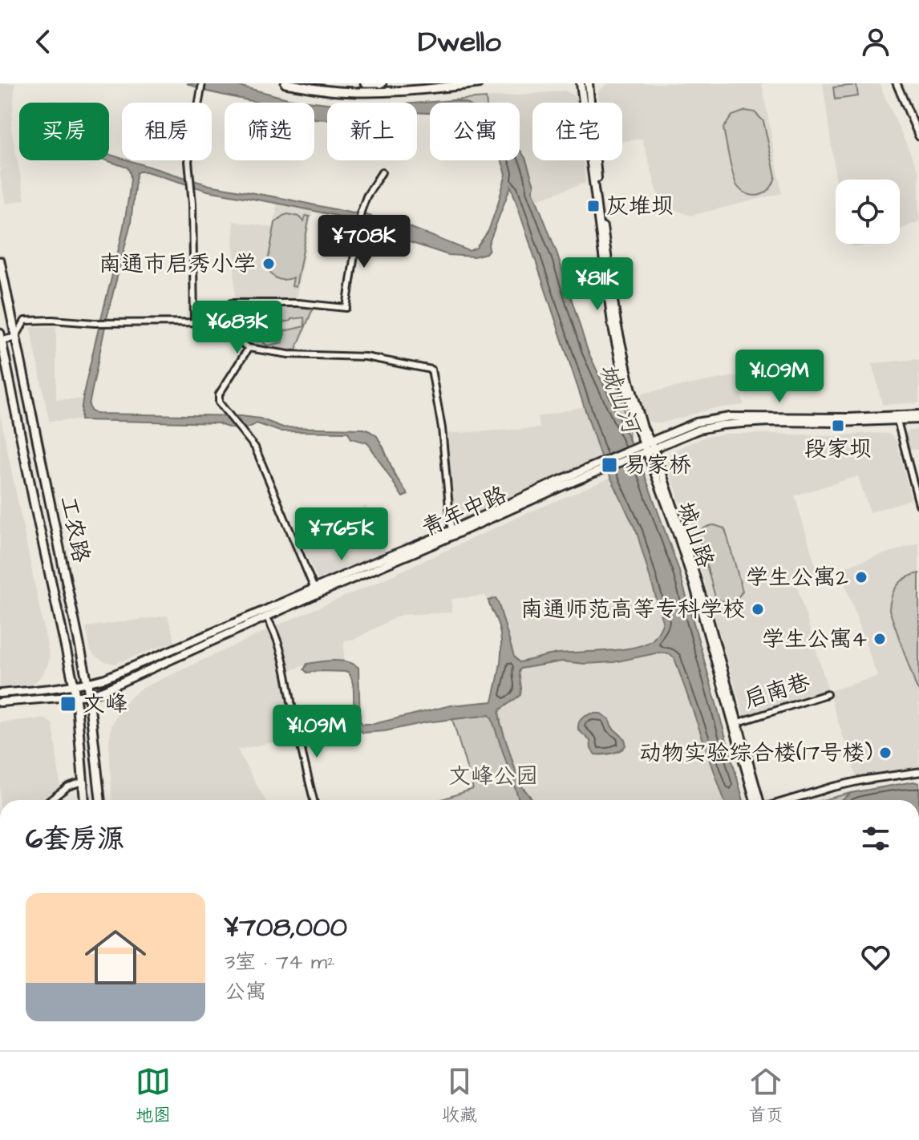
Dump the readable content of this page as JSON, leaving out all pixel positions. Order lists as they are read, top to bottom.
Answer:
{
  "streets": {
    "main road": ["青年中路", "工农路", "城山路"],
    "street": ["启南巷"]
  },
  "crossings": [
    ["青年中路", "工农路"],
    ["青年中路", "城山路"],
    ["城山路", "启南巷"]
  ],
  "water": ["城山河"],
  "parks": ["文峰公园"],
  "places": {
    "transit": [
      "灰堆坝",
      "段家坝",
      "易家桥",
      "文峰"
    ],
    "other": [
      "南通市启秀小学",
      "学生公寓2",
      "南通师范高等专科学校",
      "学生公寓4",
      "动物实验综合楼(17号楼)"
    ]
  },
  "page": {
    "header": "Dwello",
    "chip": [
      "买房",
      "租房",
      "筛选",
      "新上",
      "公寓",
      "住宅"
    ],
    "price": [
      "¥708K",
      "¥811K",
      "¥683K",
      "¥1.09M",
      "¥765K",
      "¥1.09M"
    ],
    "heading": "6套房源",
    "list": [
      {
        "name": "¥708,000",
        "note": "3室 · 74 m² · 公寓"
      }
    ],
    "tabs": ["地图", "收藏", "首页"]
  }
}
